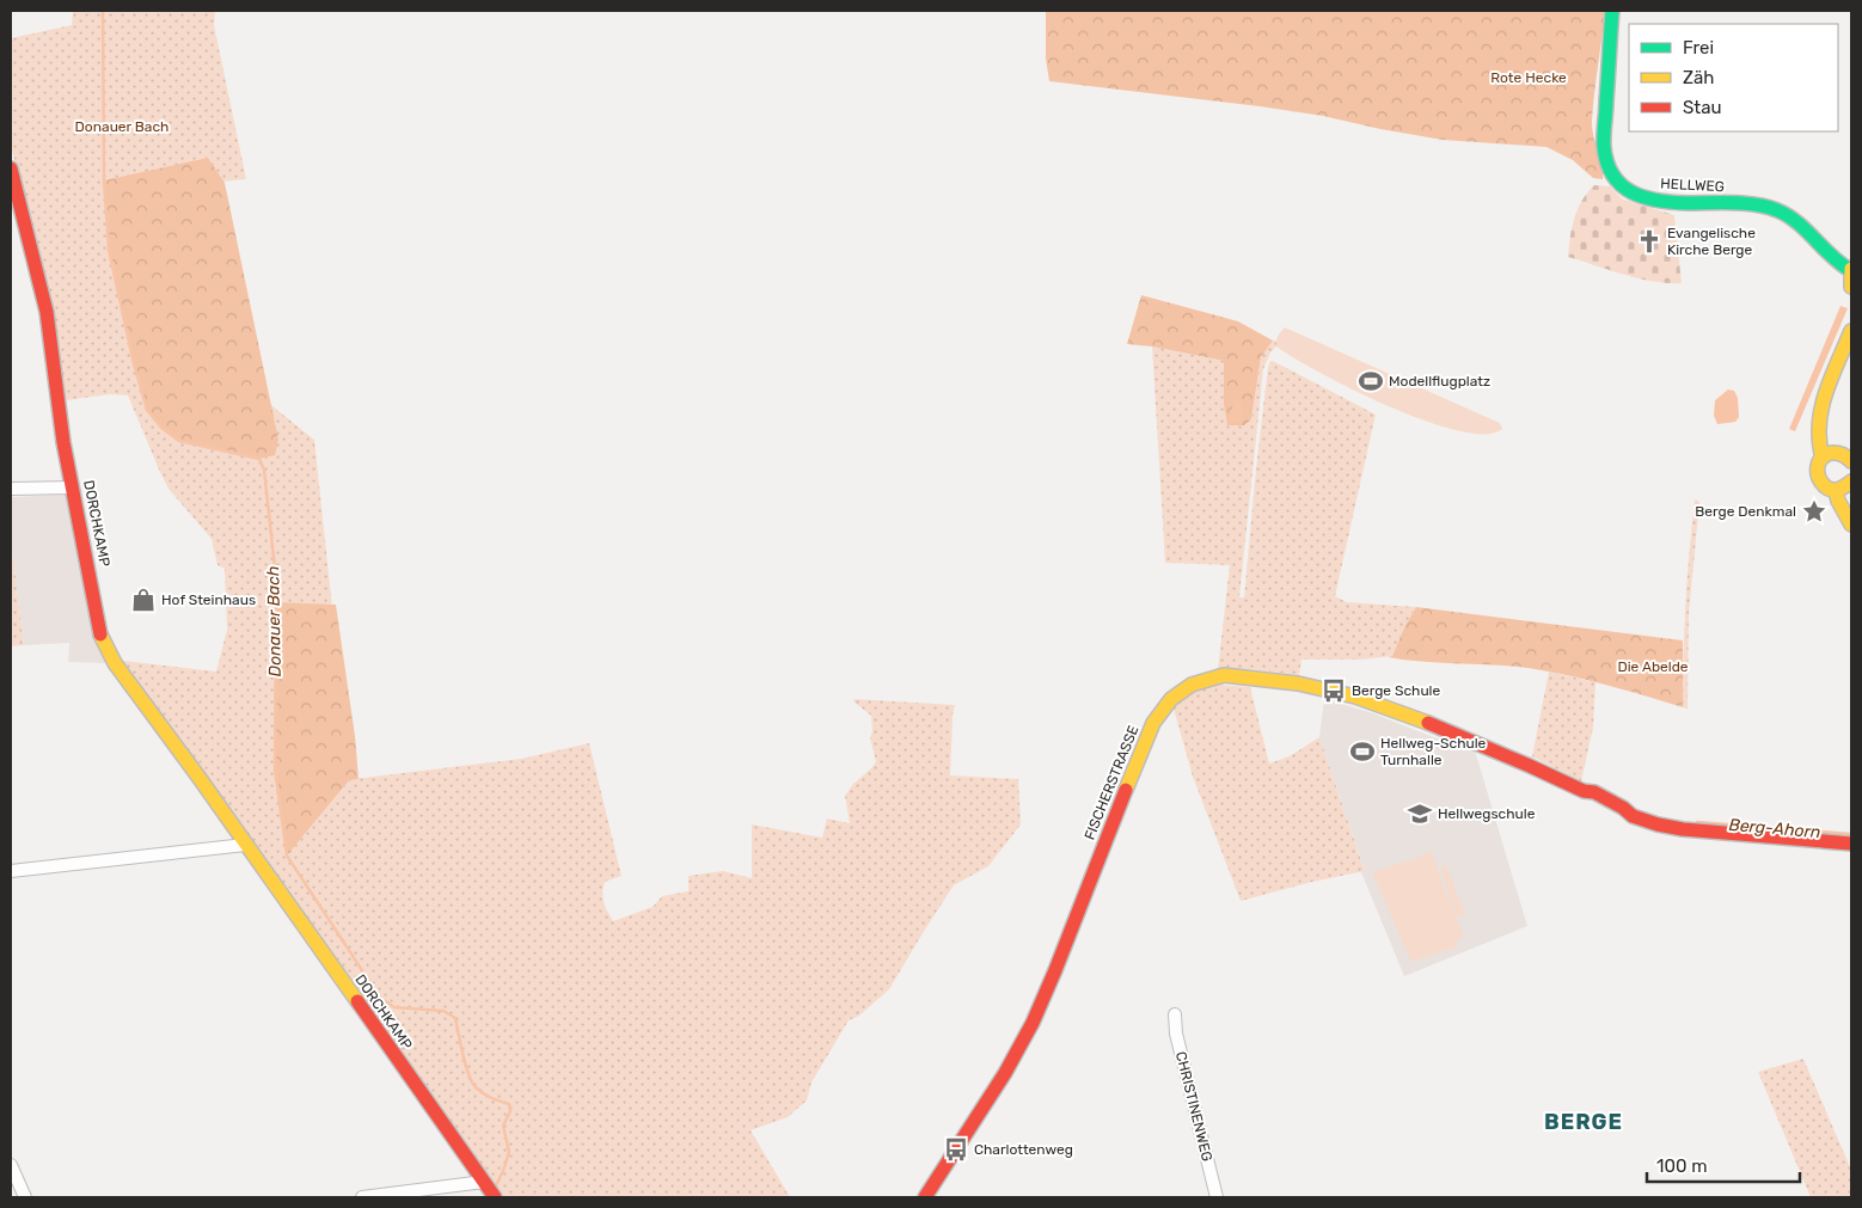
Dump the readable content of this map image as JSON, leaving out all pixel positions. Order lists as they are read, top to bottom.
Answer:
{
  "streets": {
    "street": [
      "HELLWEG",
      "DORCHKAMP",
      "FISCHERSTRASSE",
      "CHRISTINENWEG"
    ]
  },
  "districts": ["BERGE"],
  "water": ["Donauer Bach", "Berg-Ahorn"],
  "parks": ["Rote Hecke", "Donauer Bach", "Die Abelde"],
  "places": {
    "church": ["Evangelische Kirche Berge"],
    "sports": ["Modellflugplatz", "Hellweg-Schule Turnhalle"],
    "place": ["Berge Denkmal"],
    "shop": ["Hof Steinhaus"],
    "bus stop": ["Berge Schule", "Charlottenweg"],
    "school or university": ["Hellwegschule"]
  },
  "legend": ["Frei", "Zäh", "Stau"],
  "scale_bar": "100 m"
}
